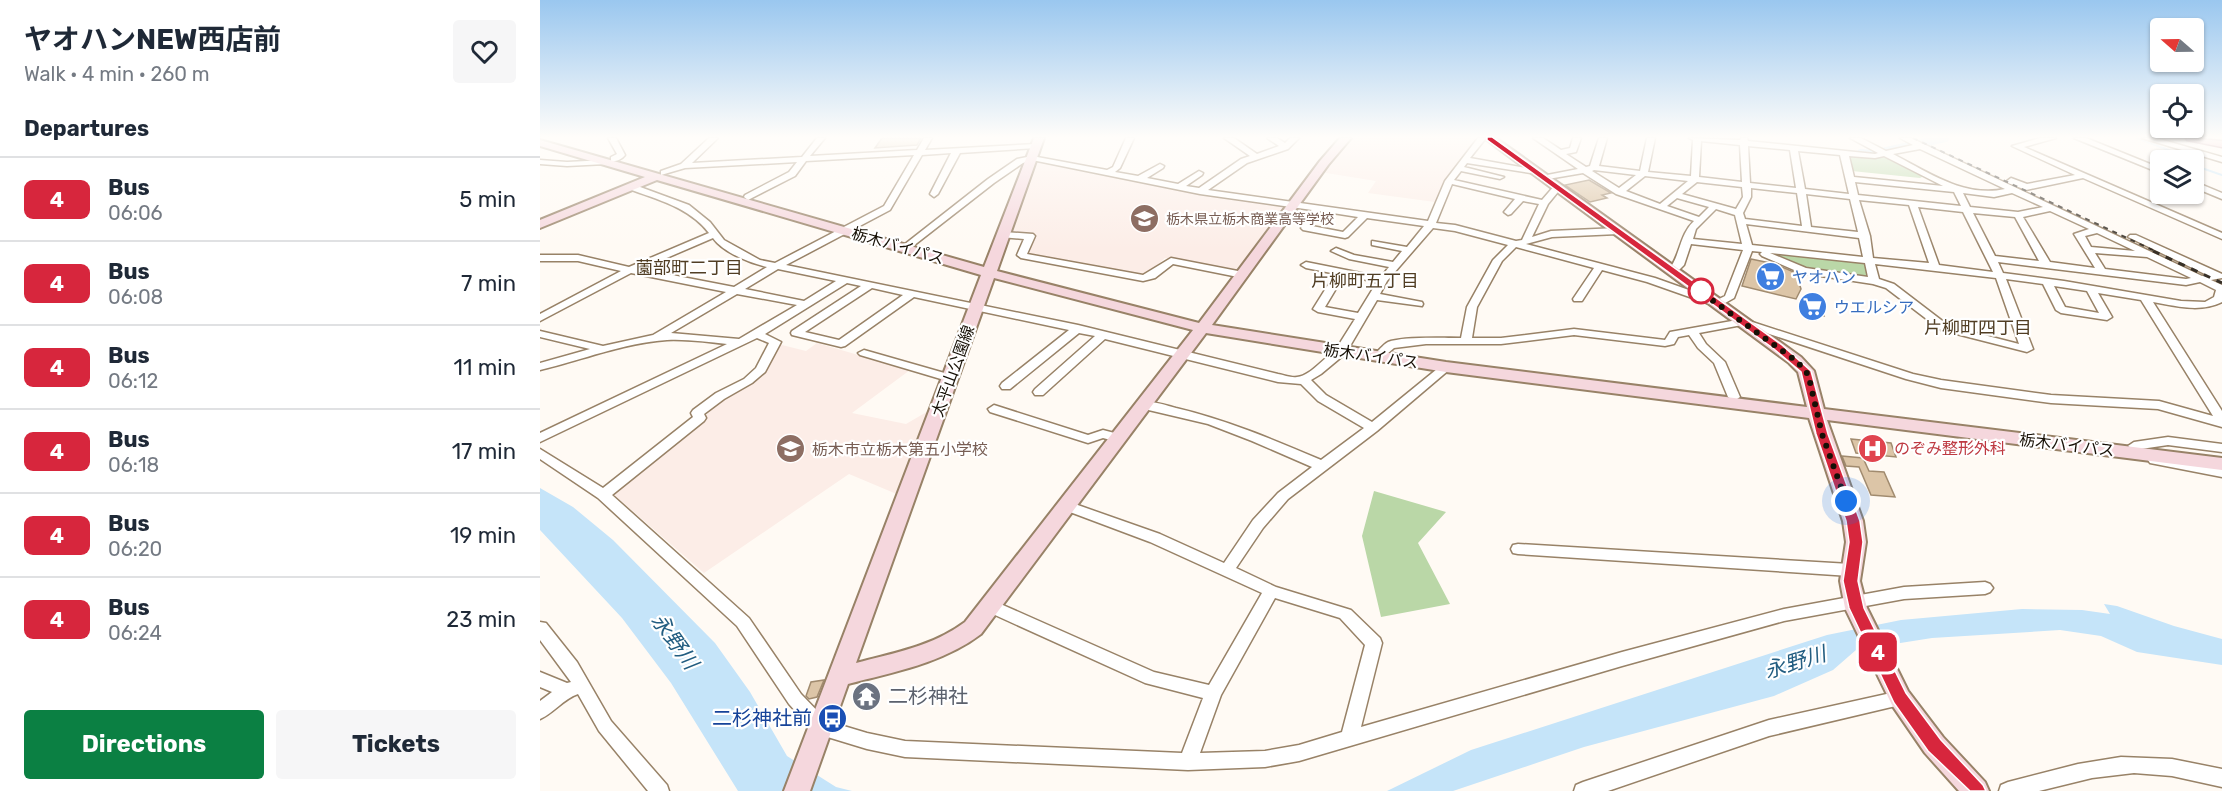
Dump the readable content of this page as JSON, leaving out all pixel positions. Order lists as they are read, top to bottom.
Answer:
{
  "streets": {
    "main road": ["栃木バイパス", "太平山公園線"]
  },
  "crossings": [
    ["栃木バイパス", "太平山公園線"]
  ],
  "districts": ["薗部町二丁目", "片柳町五丁目", "片柳町四丁目"],
  "water": ["永野川"],
  "places": {
    "school or university": ["栃木県立栃木商業高等学校", "栃木市立栃木第五小学校"],
    "supermarket": ["ヤオハン", "ウエルシア"],
    "hospital": ["のぞみ整形外科"],
    "temple": ["二杉神社"],
    "bus stop": ["二杉神社前"]
  },
  "lines": ["bus line 4"],
  "north": "left",
  "page": {
    "heading": [
      ["ヤオハンNEW西店前", "Walk · 4 min · 260 m"],
      "Departures"
    ],
    "on_map": "4",
    "list": [
      {
        "mark": "4",
        "name": "Bus",
        "note": "06:06",
        "value": "5 min"
      },
      {
        "mark": "4",
        "name": "Bus",
        "note": "06:08",
        "value": "7 min"
      },
      {
        "mark": "4",
        "name": "Bus",
        "note": "06:12",
        "value": "11 min"
      },
      {
        "mark": "4",
        "name": "Bus",
        "note": "06:18",
        "value": "17 min"
      },
      {
        "mark": "4",
        "name": "Bus",
        "note": "06:20",
        "value": "19 min"
      },
      {
        "mark": "4",
        "name": "Bus",
        "note": "06:24",
        "value": "23 min"
      }
    ],
    "buttons": ["Directions", "Tickets"]
  }
}
